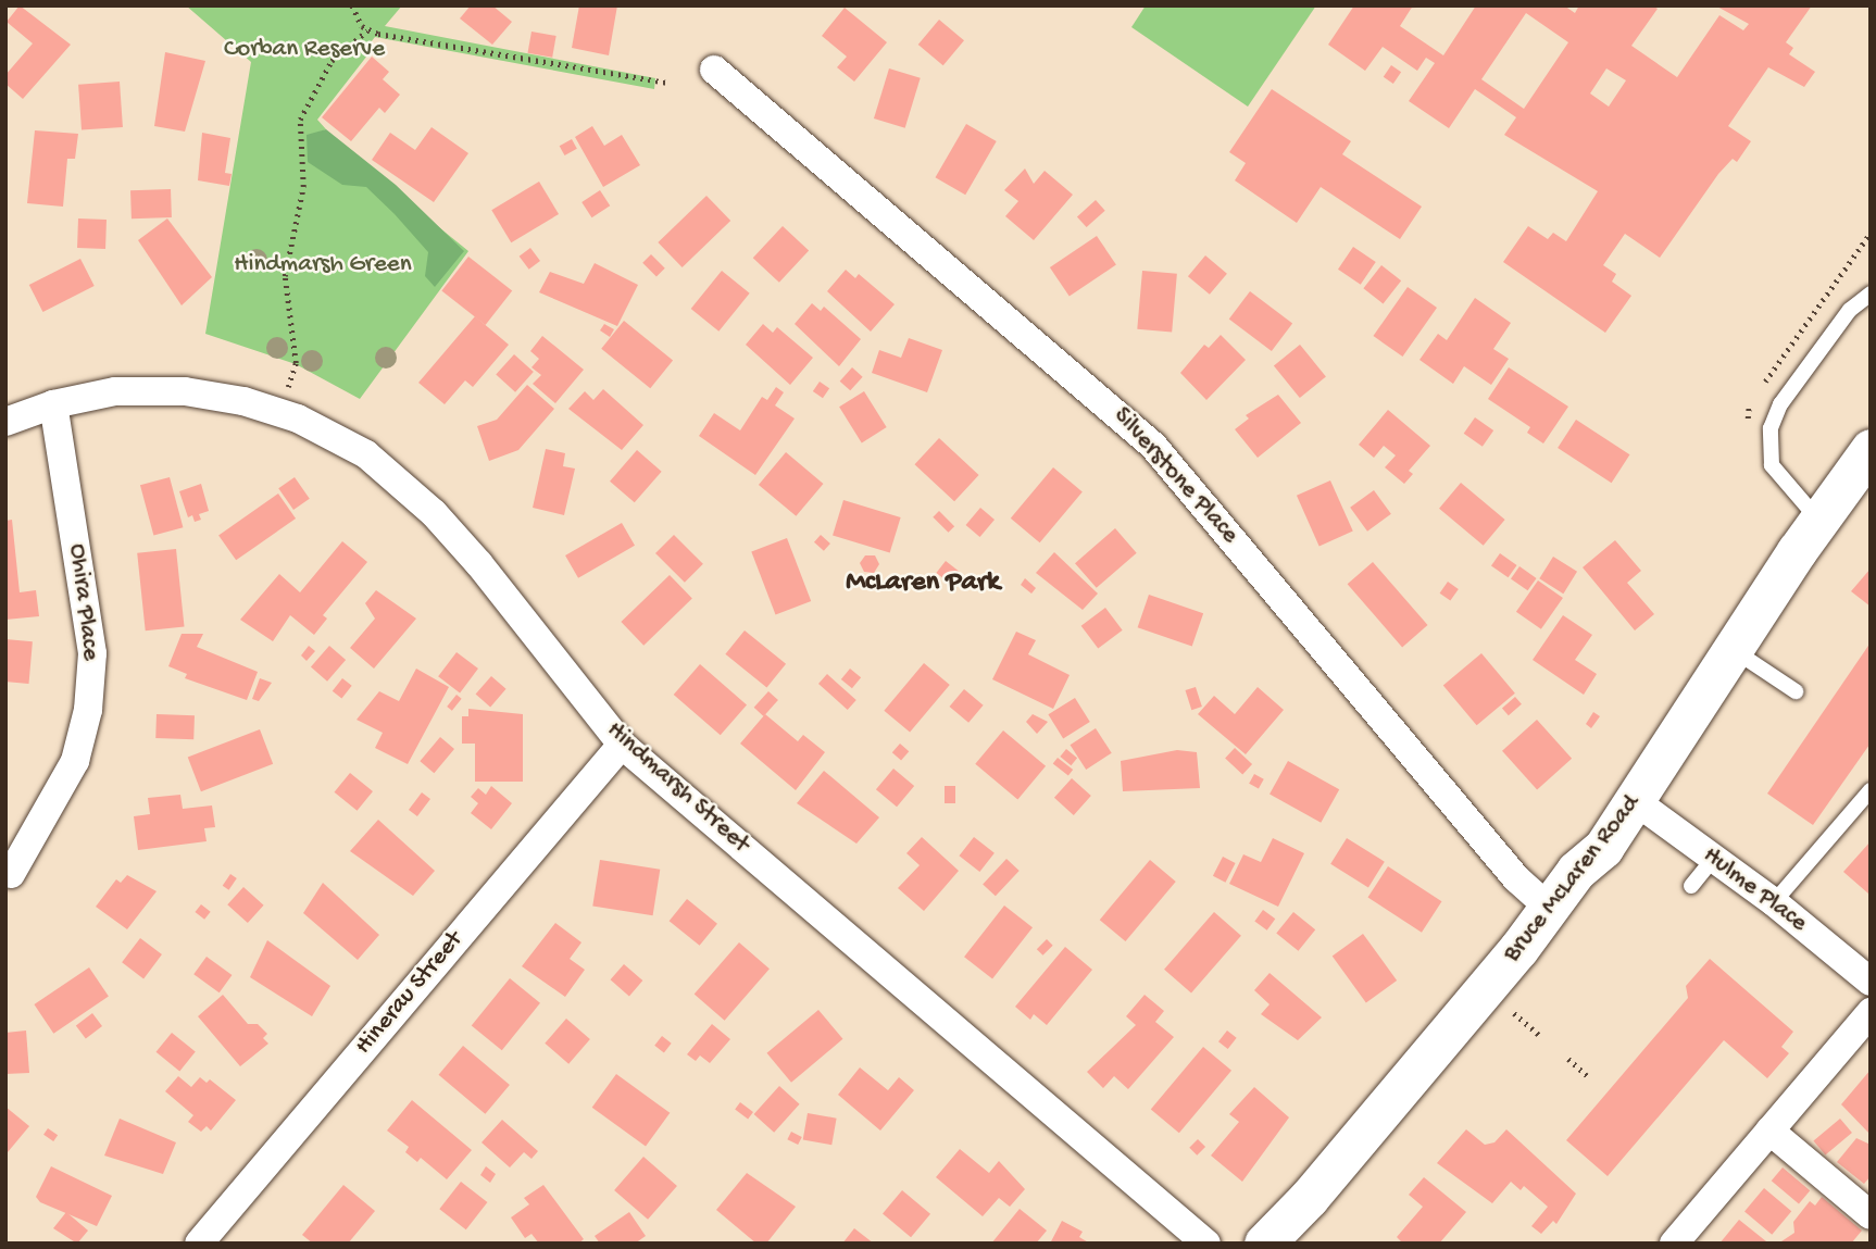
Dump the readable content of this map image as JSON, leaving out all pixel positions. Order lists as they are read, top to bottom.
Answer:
{
  "streets": {
    "main road": ["Bruce McLaren Road"],
    "street": [
      "Silverstone Place",
      "Ohira Place",
      "Hindmarsh Street",
      "Hulme Place",
      "Hinerau Street"
    ]
  },
  "crossings": [
    ["Silverstone Place", "Bruce McLaren Road"],
    ["Ohira Place", "Hindmarsh Street"],
    ["Hindmarsh Street", "Hinerau Street"],
    ["Bruce McLaren Road", "Hulme Place"]
  ],
  "districts": ["McLaren Park"],
  "parks": ["Corban Reserve", "Hindmarsh Green"]
}
